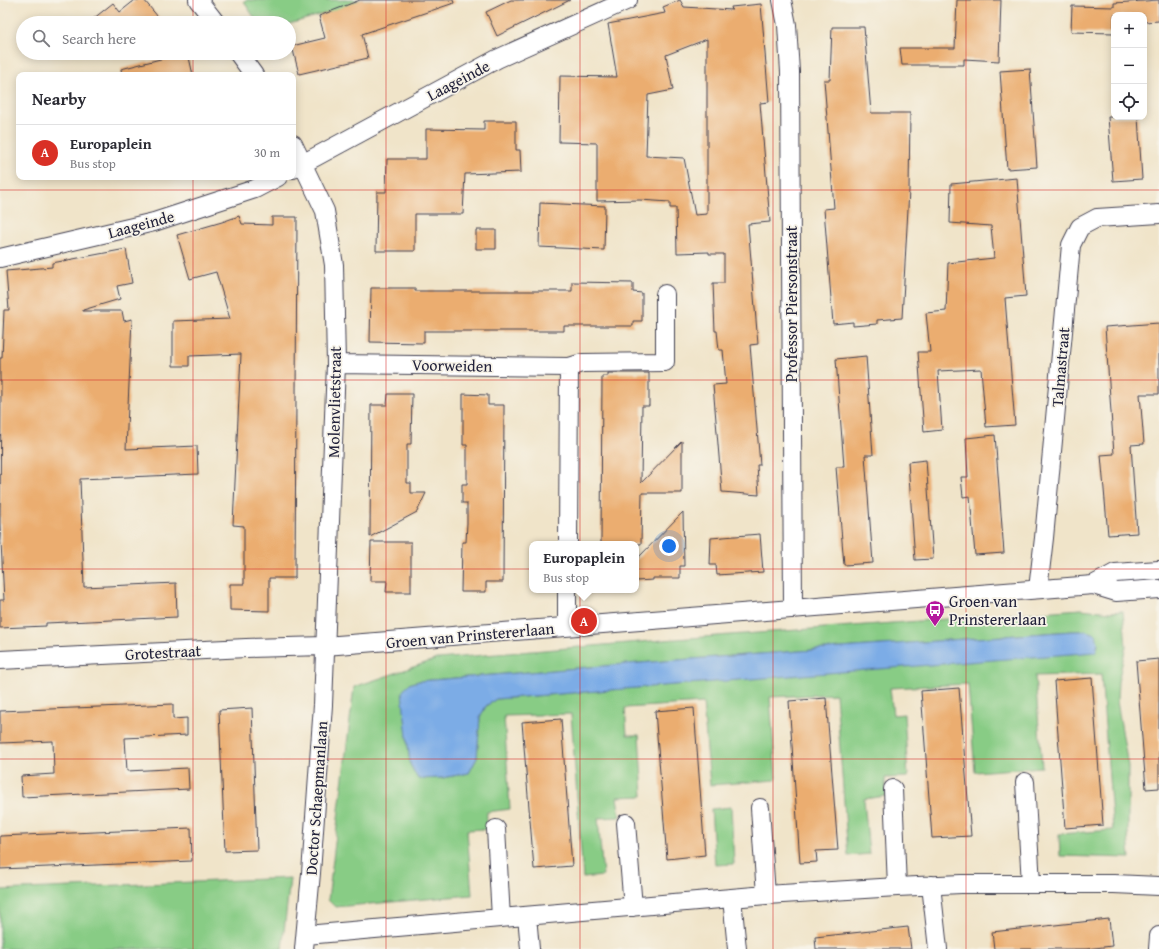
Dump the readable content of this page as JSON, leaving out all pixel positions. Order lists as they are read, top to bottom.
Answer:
{
  "streets": {
    "street": [
      "Laageinde",
      "Professor Piersonstraat",
      "Voorweiden",
      "Talmastraat",
      "Molenvlietstraat",
      "Groen van Prinstererlaan",
      "Grotestraat",
      "Doctor Schaepmanlaan"
    ]
  },
  "crossings": [
    ["Laageinde", "Molenvlietstraat"],
    ["Professor Piersonstraat", "Groen van Prinstererlaan"],
    ["Voorweiden", "Molenvlietstraat"],
    ["Talmastraat", "Groen van Prinstererlaan"],
    ["Molenvlietstraat", "Groen van Prinstererlaan"],
    ["Molenvlietstraat", "Grotestraat"],
    ["Molenvlietstraat", "Doctor Schaepmanlaan"],
    ["Groen van Prinstererlaan", "Grotestraat"],
    ["Groen van Prinstererlaan", "Doctor Schaepmanlaan"],
    ["Grotestraat", "Doctor Schaepmanlaan"]
  ],
  "places": {
    "bus stop": ["Groen van Prinstererlaan"]
  },
  "page": {
    "map_buttons": ["+", "−"],
    "search": "Search here",
    "heading": "Nearby",
    "list": [
      {
        "mark": "A",
        "name": "Europaplein",
        "note": "Bus stop",
        "value": "30 m"
      }
    ],
    "popup": ["Europaplein", "Bus stop"],
    "pins": "A"
  }
}
